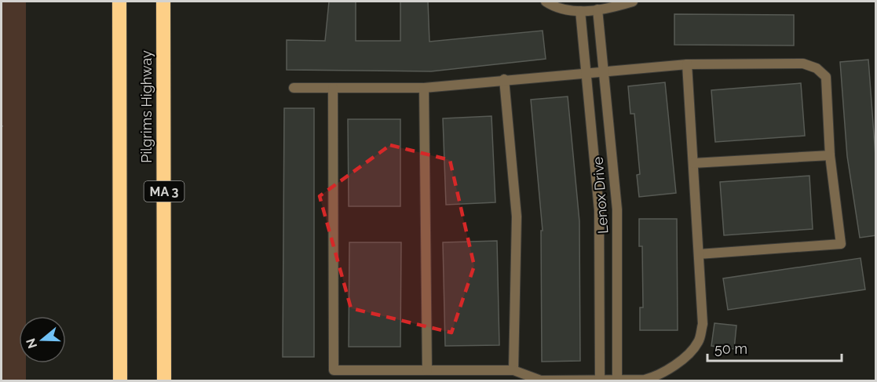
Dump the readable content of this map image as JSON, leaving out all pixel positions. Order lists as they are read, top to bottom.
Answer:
{
  "streets": {
    "highway": ["Pilgrims Highway", "MA 3"],
    "street": ["Lenox Drive"]
  },
  "scale_bar": "50 m",
  "north": "left"
}
